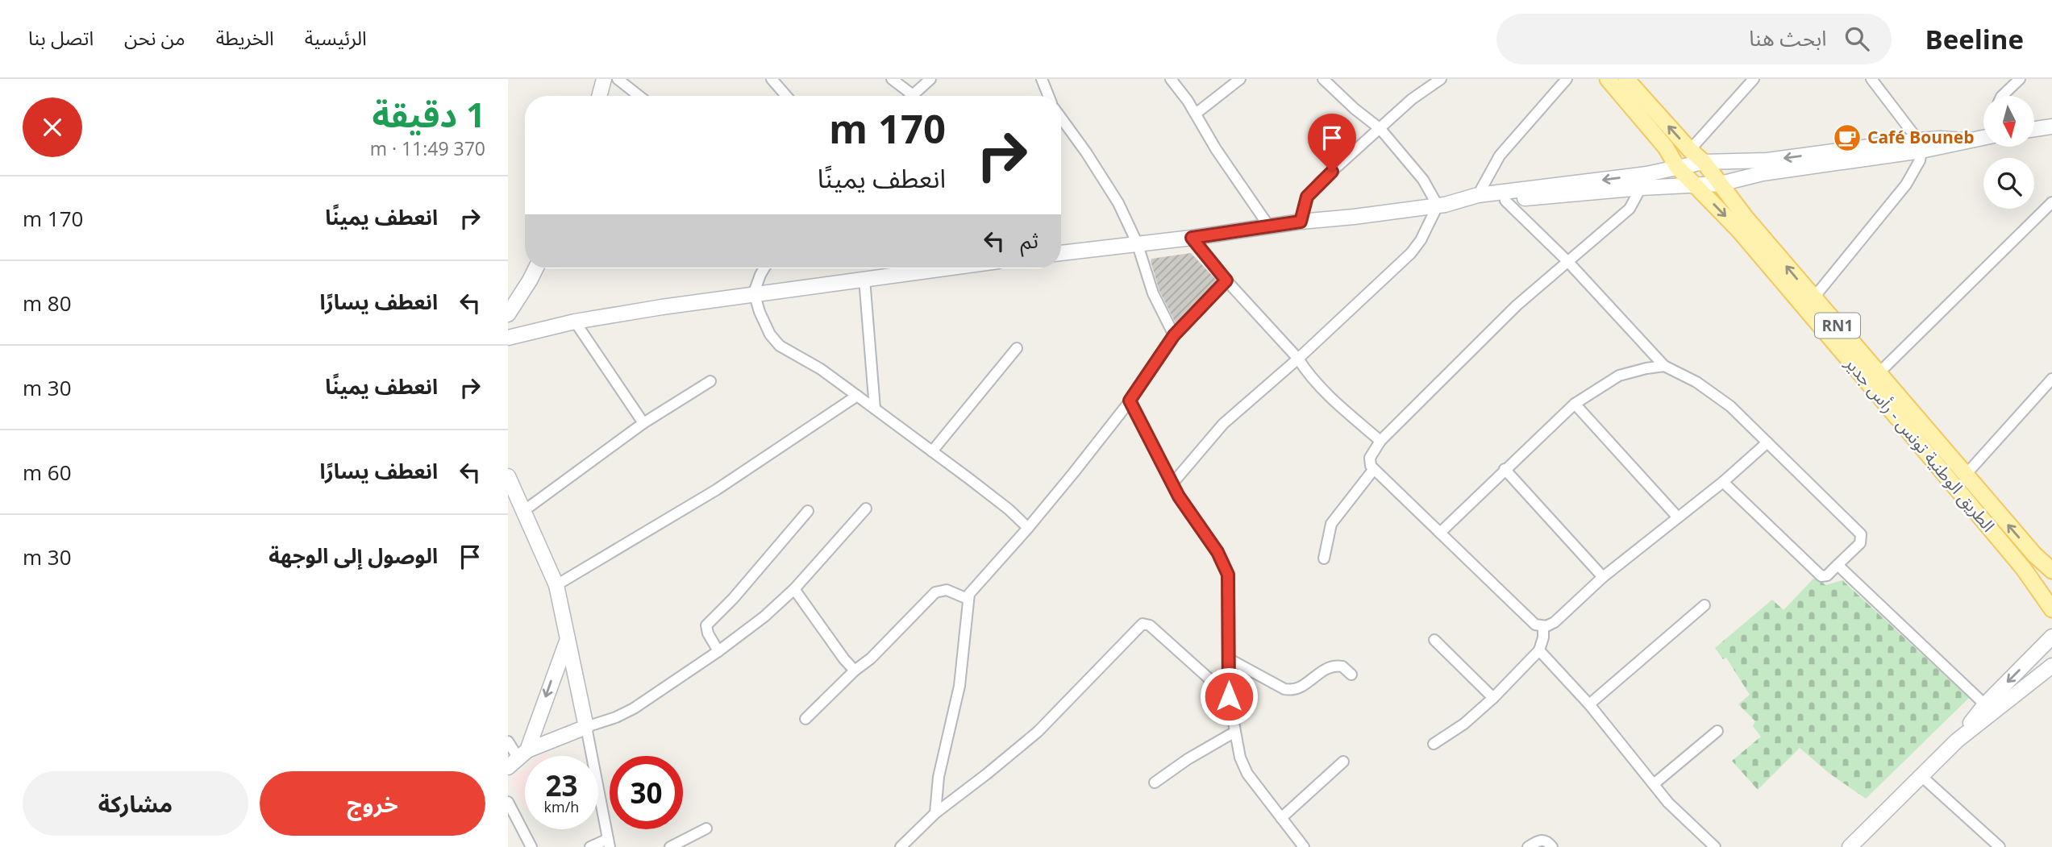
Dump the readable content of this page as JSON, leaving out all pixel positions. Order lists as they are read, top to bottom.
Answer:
{
  "streets": {
    "main road": ["RN1", "الطريق الوطنية تونس - رأس جدير"]
  },
  "places": {
    "cafe": ["Café Bouneb"]
  },
  "north": "bottom",
  "page": {
    "header": "Beeline",
    "search": "ابحث هنا",
    "nav": [
      "الرئيسية",
      "الخريطة",
      "من نحن",
      "اتصل بنا"
    ],
    "heading": ["1 دقيقة", "370 m · 11:49"],
    "turn": ["170 m", "انعطف يمينًا"],
    "list": [
      {
        "name": "انعطف يمينًا",
        "value": "170 m"
      },
      {
        "name": "انعطف يسارًا",
        "value": "80 m"
      },
      {
        "name": "انعطف يمينًا",
        "value": "30 m"
      },
      {
        "name": "انعطف يسارًا",
        "value": "60 m"
      },
      {
        "name": "الوصول إلى الوجهة",
        "value": "30 m"
      }
    ],
    "then": "ثم",
    "speed": "23 km/h",
    "limit": "30",
    "buttons": ["خروج", "مشاركة"]
  }
}
